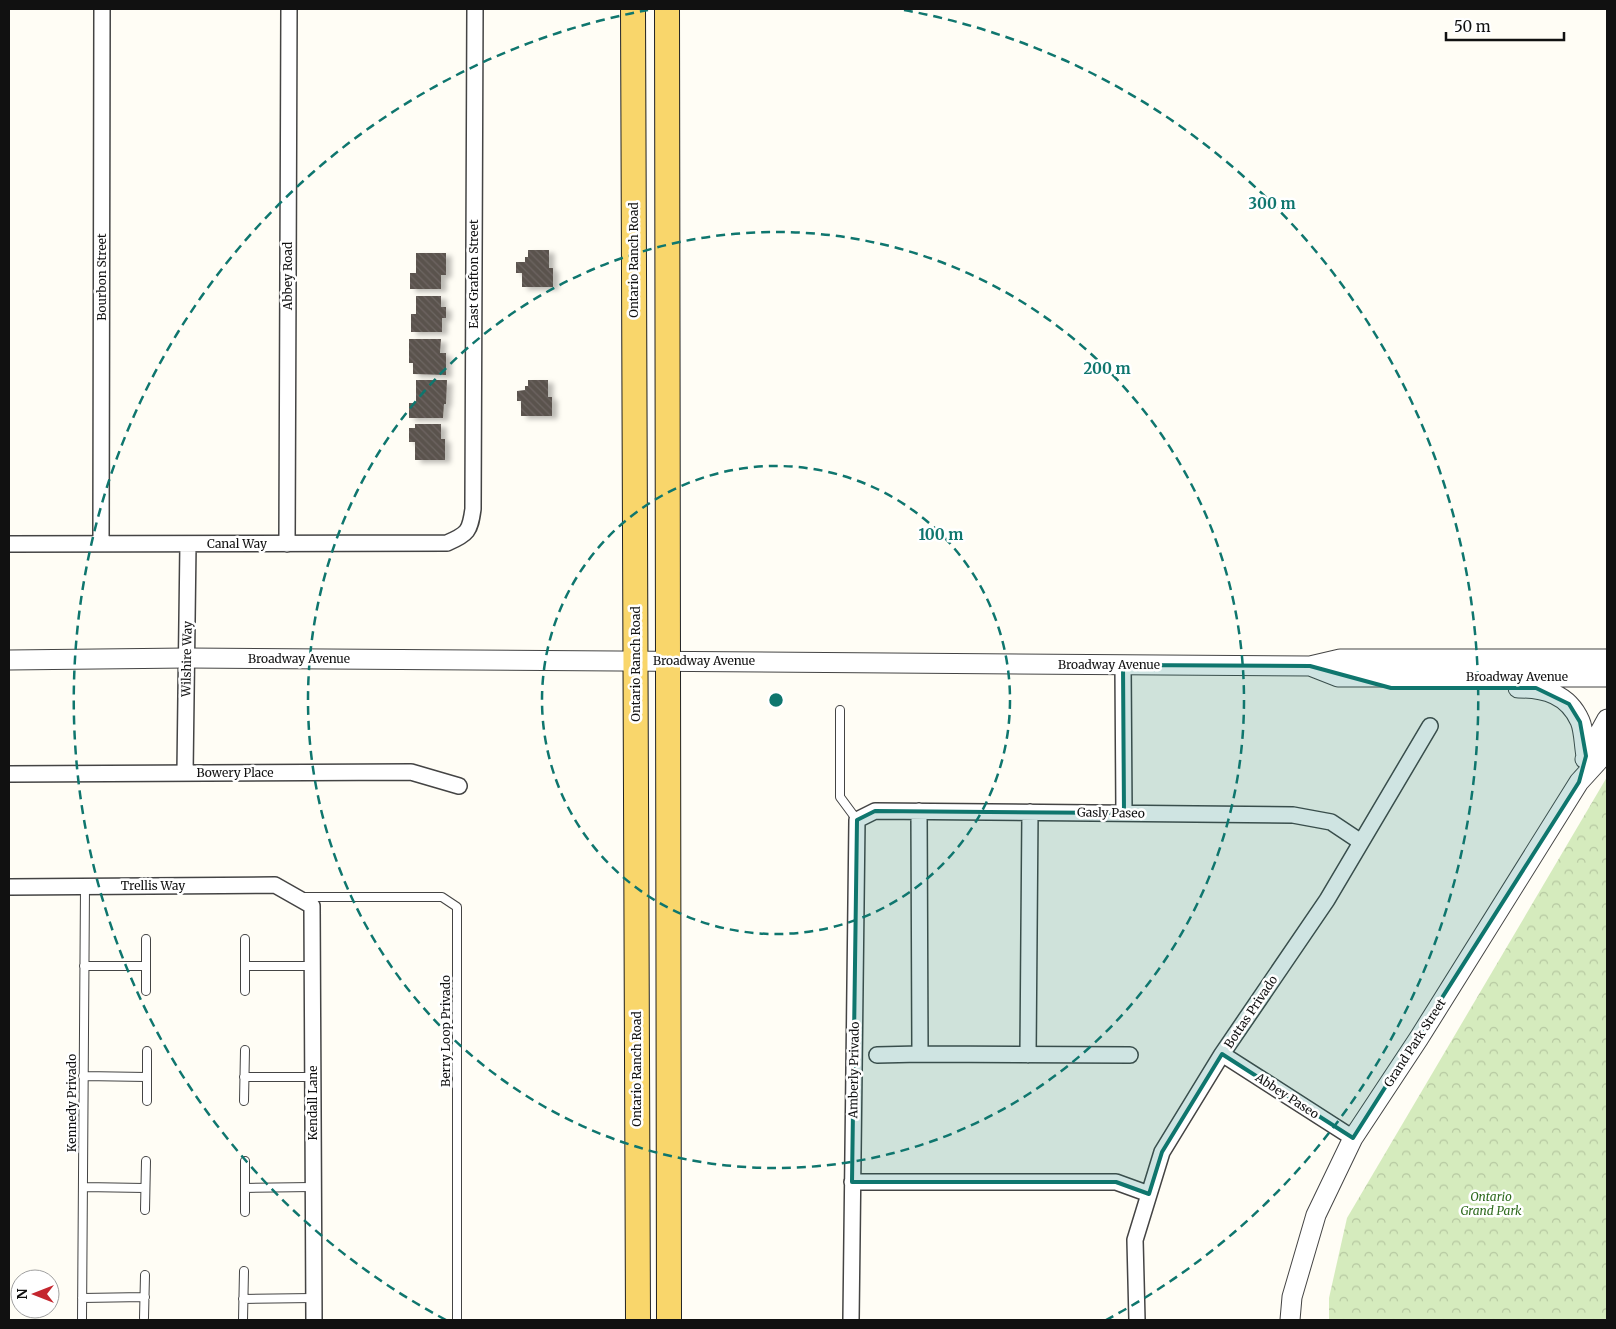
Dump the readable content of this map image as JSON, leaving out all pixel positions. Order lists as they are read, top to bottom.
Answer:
{
  "streets": {
    "main road": ["Ontario Ranch Road"],
    "street": [
      "East Grafton Street",
      "Abbey Road",
      "Bourbon Street",
      "Canal Way",
      "Wilshire Way",
      "Broadway Avenue",
      "Bowery Place",
      "Gasly Paseo",
      "Trellis Way",
      "Bottas Privado",
      "Grand Park Street",
      "Amberly Privado",
      "Abbey Paseo",
      "Kendall Lane"
    ],
    "lane": ["Berry Loop Privado", "Kennedy Privado"]
  },
  "crossings": [
    ["Ontario Ranch Road", "Broadway Avenue"],
    ["East Grafton Street", "Canal Way"],
    ["Abbey Road", "Canal Way"],
    ["Bourbon Street", "Canal Way"],
    ["Canal Way", "Wilshire Way"],
    ["Wilshire Way", "Broadway Avenue"],
    ["Wilshire Way", "Bowery Place"],
    ["Gasly Paseo", "Bottas Privado"],
    ["Gasly Paseo", "Amberly Privado"],
    ["Trellis Way", "Berry Loop Privado"],
    ["Trellis Way", "Kennedy Privado"],
    ["Trellis Way", "Kendall Lane"],
    ["Bottas Privado", "Abbey Paseo"],
    ["Berry Loop Privado", "Kendall Lane"],
    ["Grand Park Street", "Abbey Paseo"]
  ],
  "parks": ["Ontario Grand Park"],
  "scale_bar": "50 m",
  "north": "left",
  "rings": ["300 m", "200 m", "100 m"]
}
